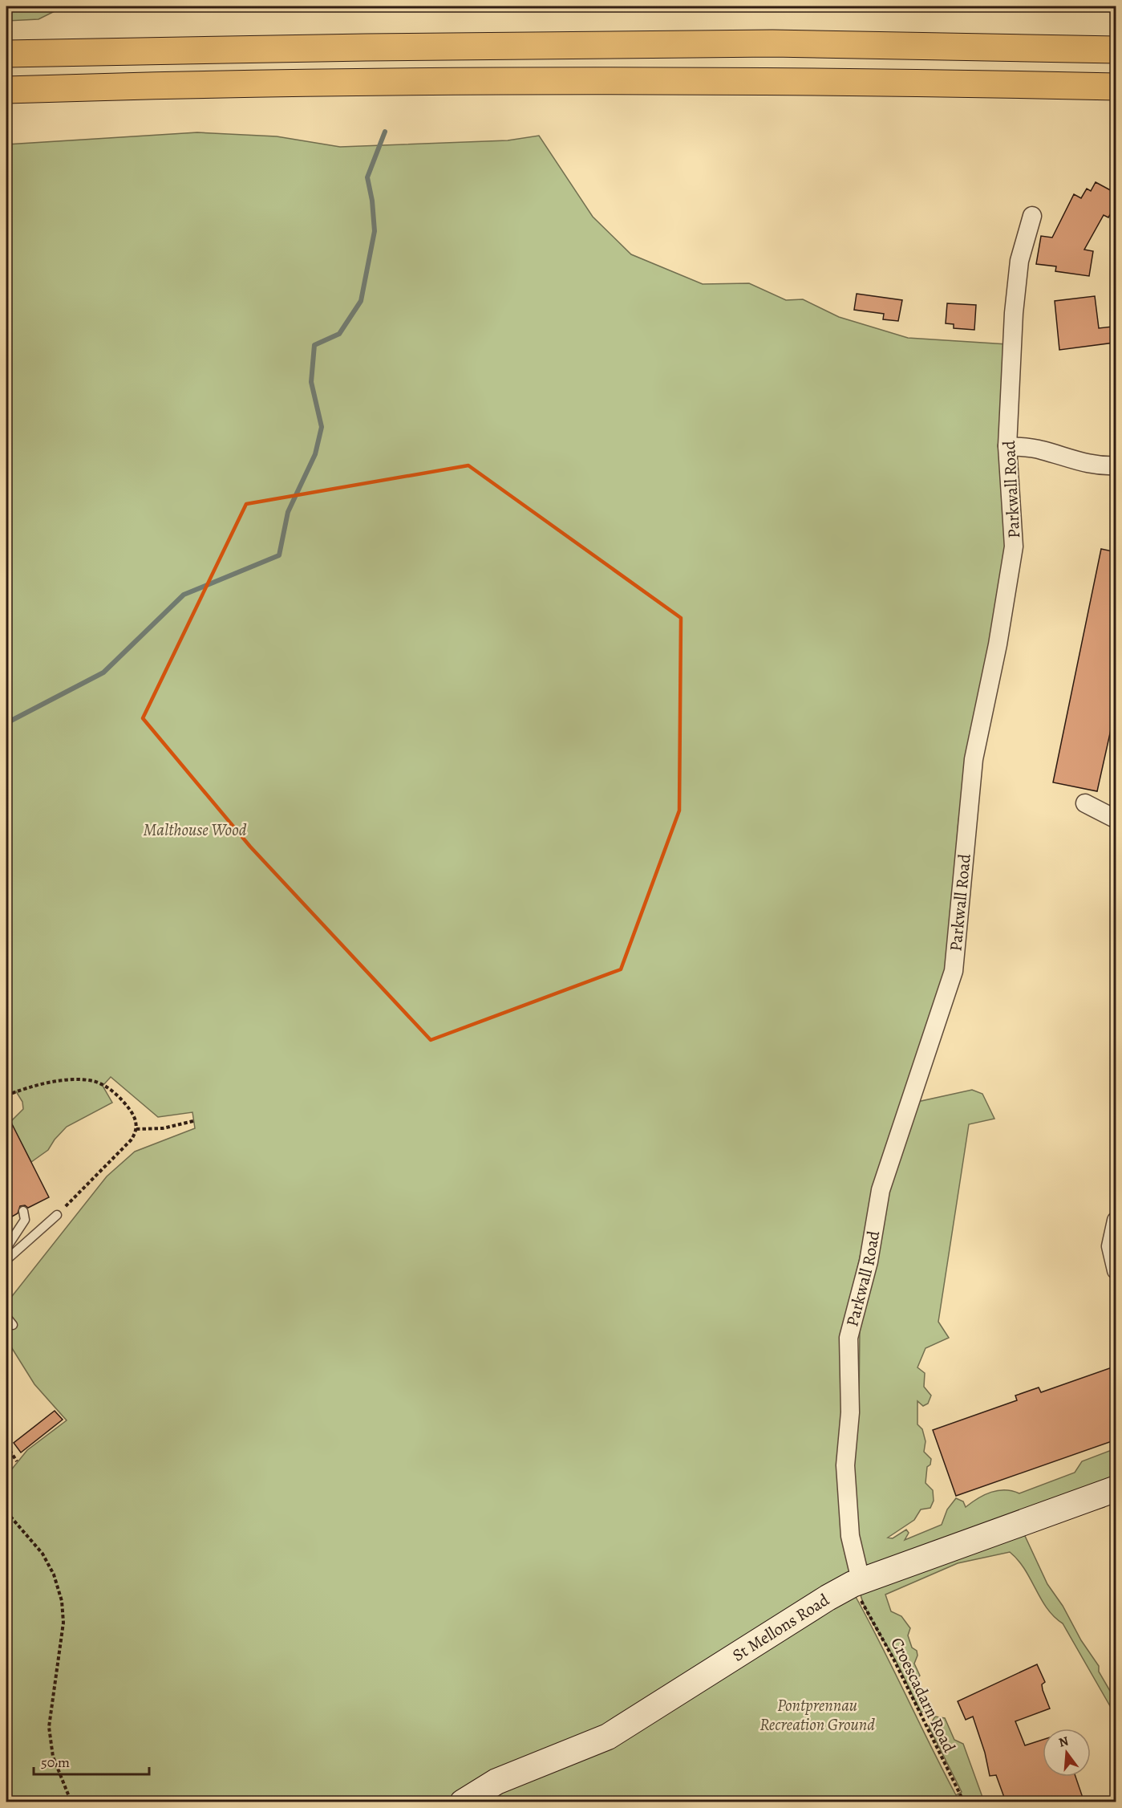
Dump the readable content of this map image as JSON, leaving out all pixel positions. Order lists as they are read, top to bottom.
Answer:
{
  "streets": {
    "main road": ["St Mellons Road"],
    "street": ["Parkwall Road"],
    "path": ["Croescadarn Road"]
  },
  "crossings": [
    ["Parkwall Road", "St Mellons Road"],
    ["Parkwall Road", "Croescadarn Road"],
    ["St Mellons Road", "Croescadarn Road"]
  ],
  "parks": ["Malthouse Wood", "Pontprennau Recreation Ground"],
  "scale_bar": "50 m",
  "north": "top"
}
